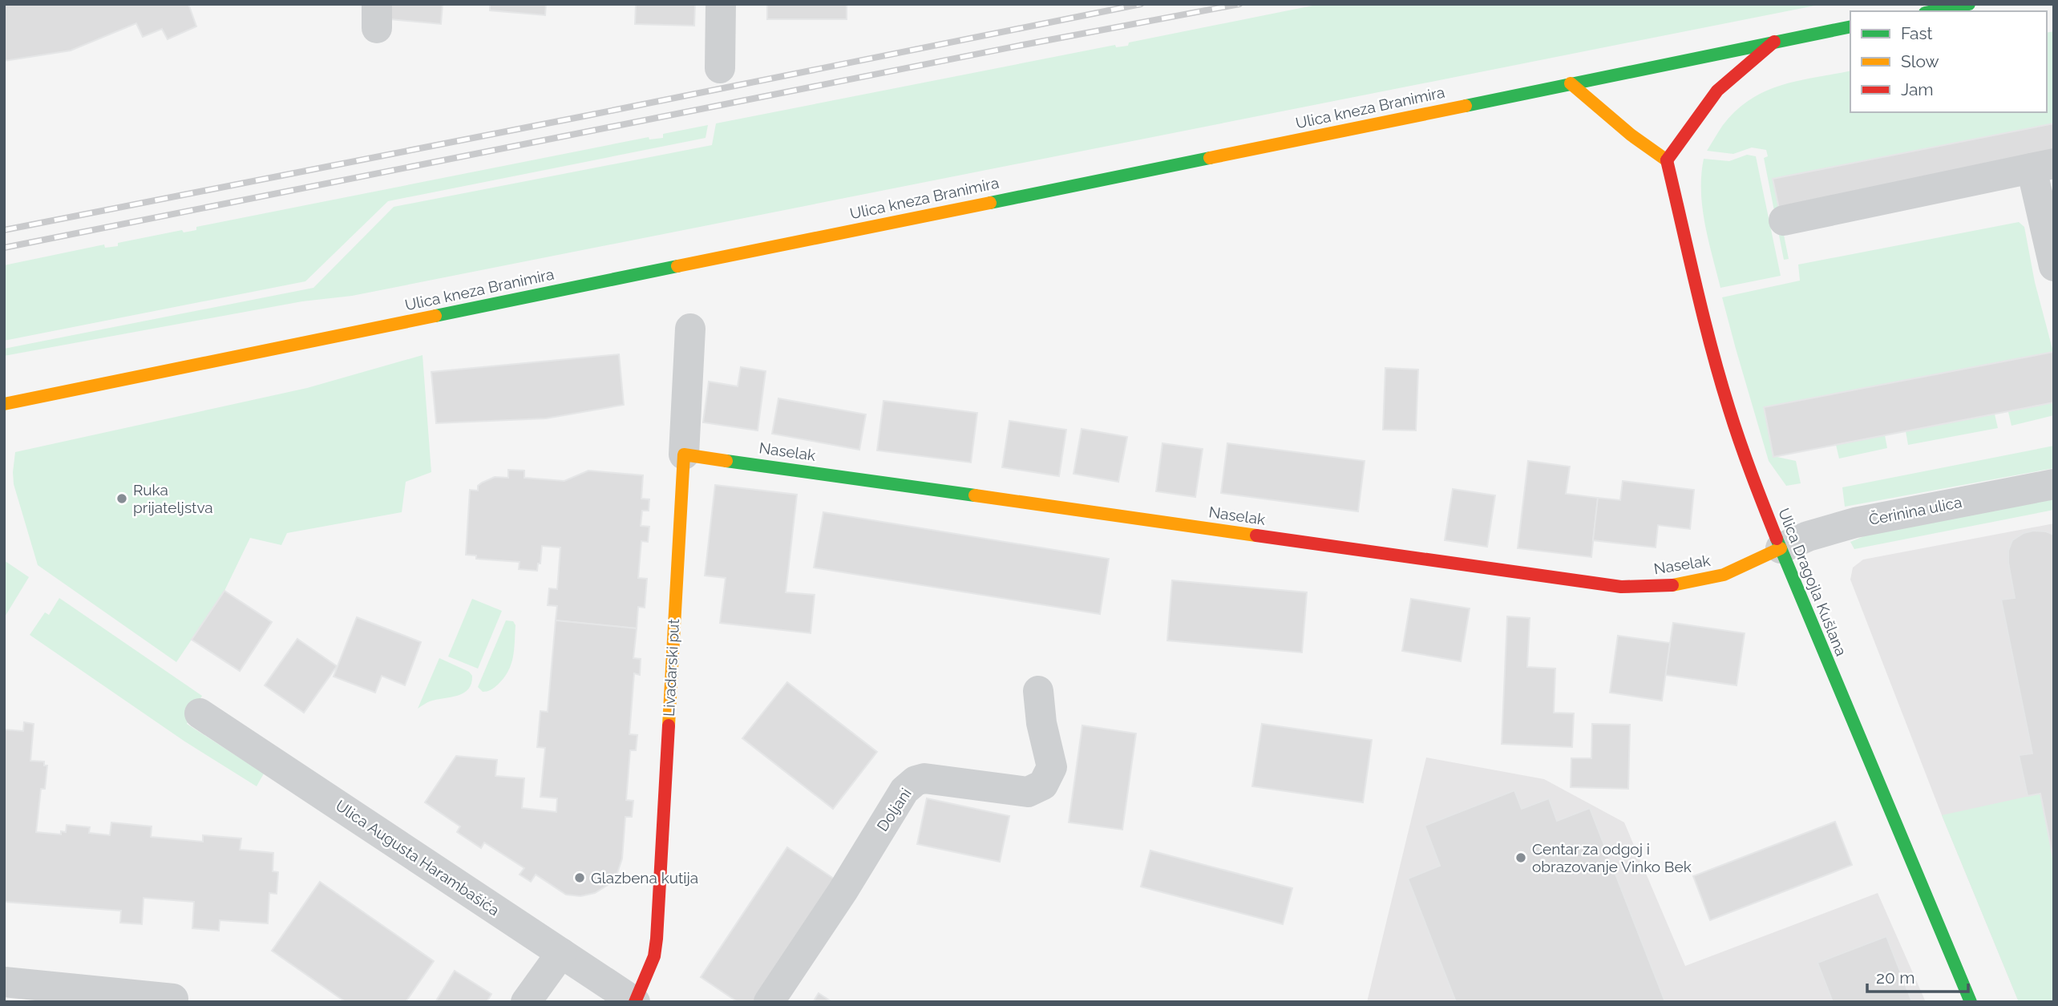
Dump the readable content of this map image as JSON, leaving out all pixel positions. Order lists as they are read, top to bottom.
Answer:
{
  "streets": {
    "street": [
      "Ulica kneza Branimira",
      "Naselak",
      "Čerinina ulica",
      "Ulica Dragojla Kušlana",
      "Livadarski put",
      "Doljani",
      "Ulica Augusta Harambašića"
    ]
  },
  "crossings": [
    ["Naselak", "Čerinina ulica"],
    ["Naselak", "Ulica Dragojla Kušlana"],
    ["Naselak", "Livadarski put"],
    ["Čerinina ulica", "Ulica Dragojla Kušlana"],
    ["Livadarski put", "Ulica Augusta Harambašića"]
  ],
  "places": ["Ruka prijateljstva", "Centar za odgoj i obrazovanje Vinko Bek", "Glazbena kutija"],
  "legend": ["Fast", "Slow", "Jam"],
  "scale_bar": "20 m"
}
